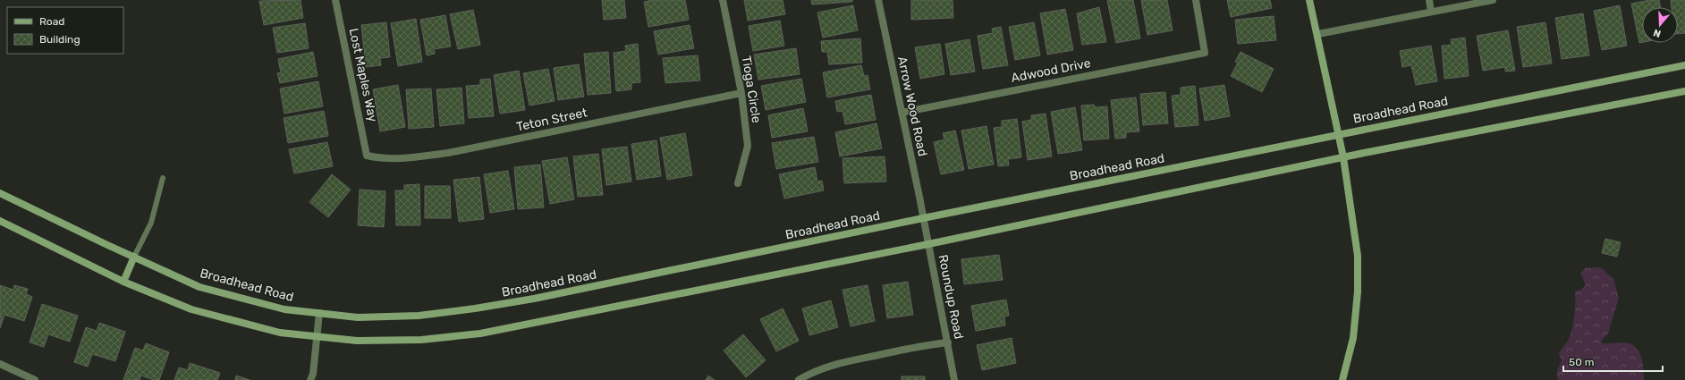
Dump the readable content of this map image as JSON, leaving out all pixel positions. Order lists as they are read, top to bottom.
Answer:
{
  "streets": {
    "street": [
      "Adwood Drive",
      "Lost Maples Way",
      "Tioga Circle",
      "Arrow Wood Road",
      "Broadhead Road",
      "Teton Street",
      "Roundup Road"
    ]
  },
  "crossings": [
    ["Adwood Drive", "Arrow Wood Road"],
    ["Lost Maples Way", "Teton Street"],
    ["Tioga Circle", "Teton Street"],
    ["Arrow Wood Road", "Broadhead Road"],
    ["Arrow Wood Road", "Roundup Road"],
    ["Broadhead Road", "Roundup Road"]
  ],
  "legend": ["Road", "Building"],
  "scale_bar": "50 m",
  "north": "bottom"
}
